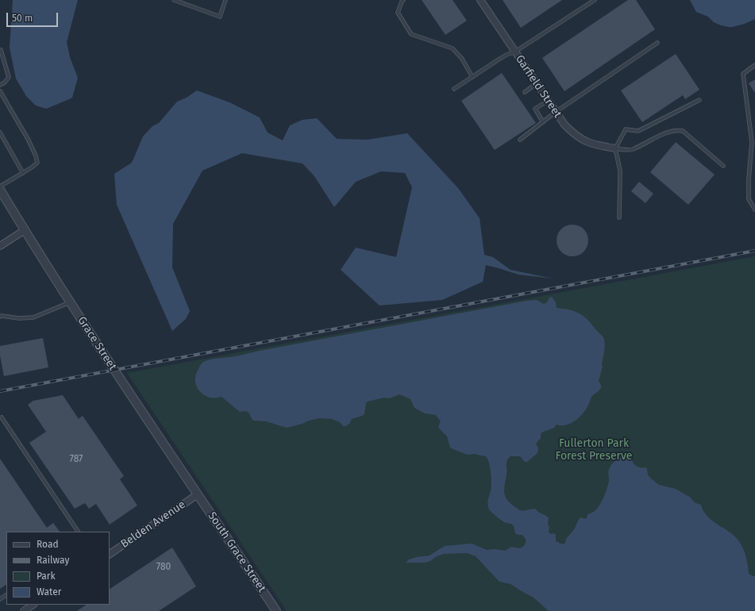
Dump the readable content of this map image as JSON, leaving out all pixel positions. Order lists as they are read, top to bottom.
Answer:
{
  "streets": {
    "street": [
      "Garfield Street",
      "Grace Street",
      "Belden Avenue",
      "South Grace Street"
    ]
  },
  "crossings": [
    ["Grace Street", "Belden Avenue"],
    ["Grace Street", "South Grace Street"],
    ["Belden Avenue", "South Grace Street"]
  ],
  "parks": ["Fullerton Park Forest Preserve"],
  "house_numbers": ["787", "780"],
  "legend": [
    "Road",
    "Railway",
    "Park",
    "Water"
  ],
  "scale_bar": "50 m"
}
